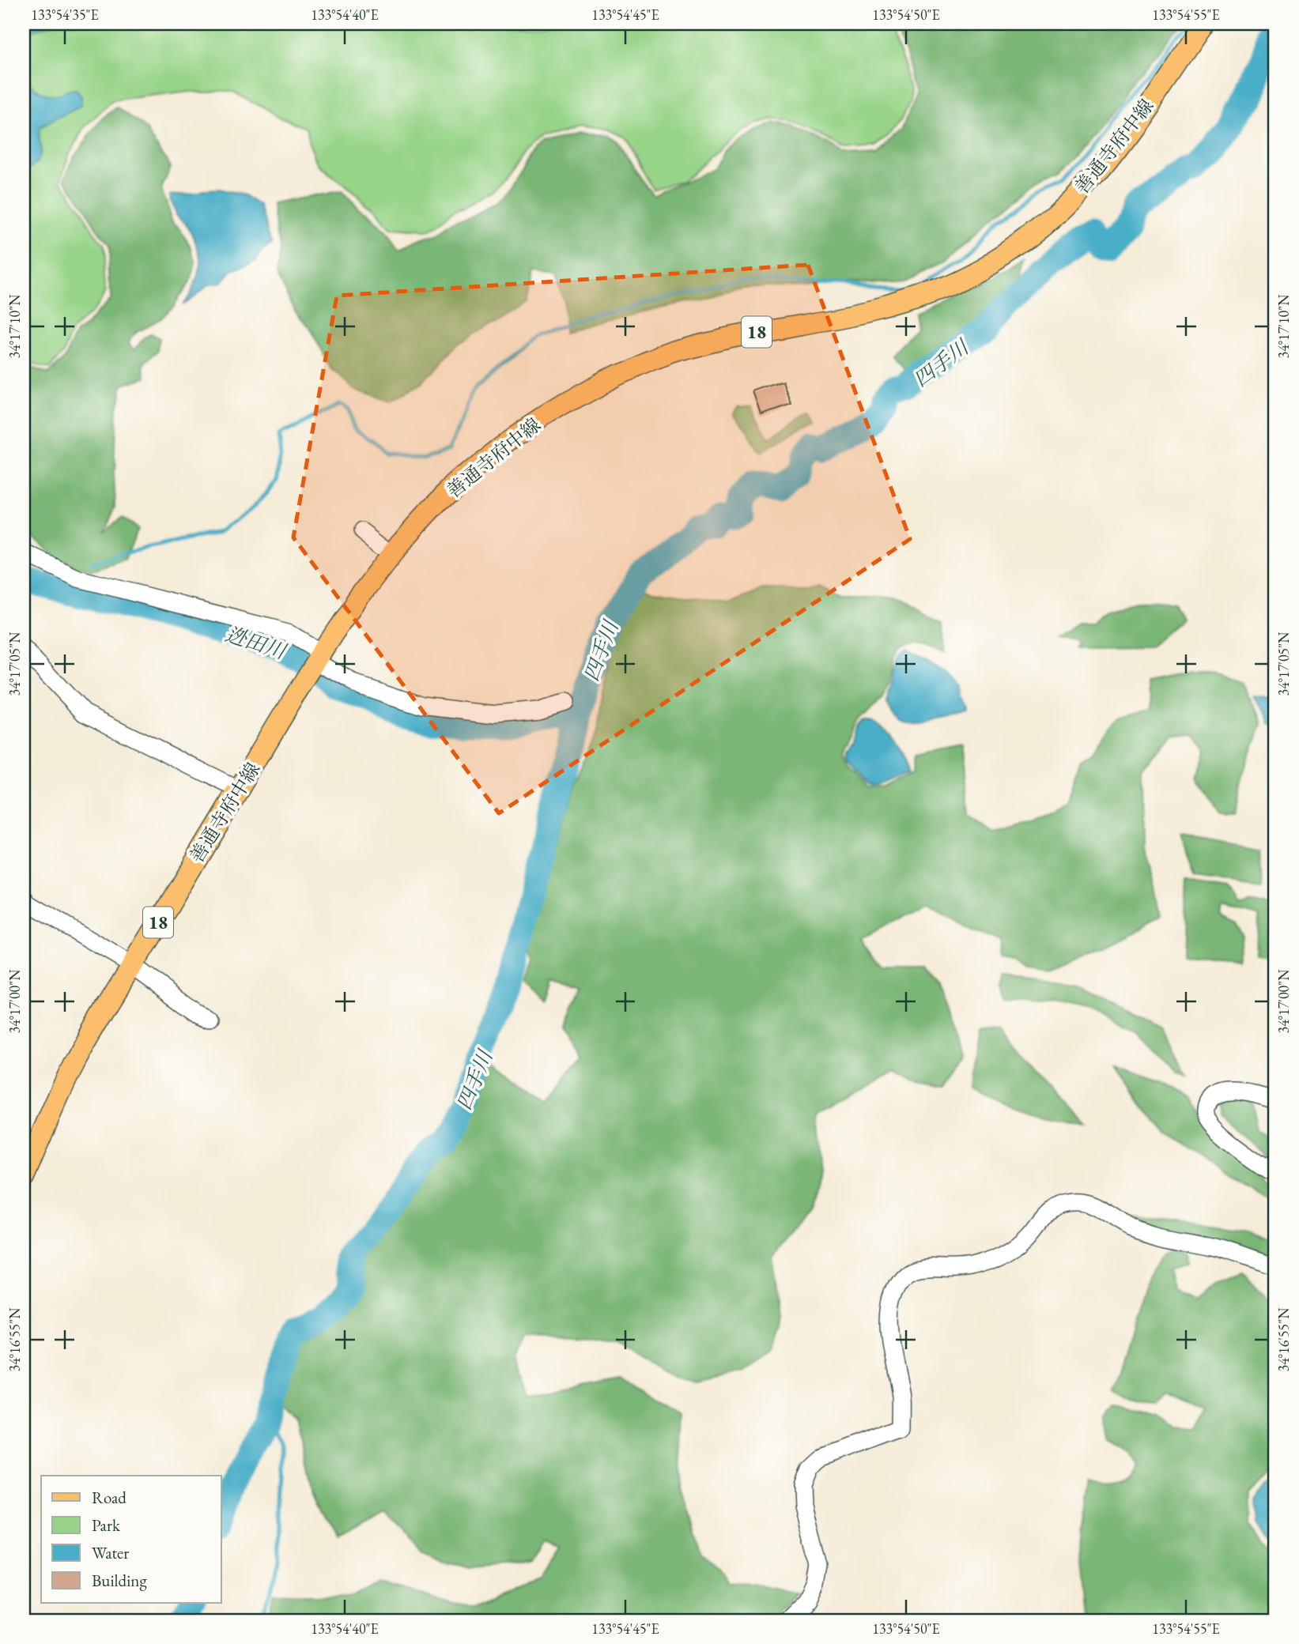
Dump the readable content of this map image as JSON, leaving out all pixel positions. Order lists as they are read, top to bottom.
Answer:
{
  "streets": {
    "main road": ["善通寺府中線", "18"]
  },
  "water": ["四手川", "迯田川"],
  "legend": [
    "Road",
    "Park",
    "Water",
    "Building"
  ],
  "coordinates": [
    "133°54'35\"E",
    "133°54'40\"E",
    "133°54'45\"E",
    "133°54'50\"E",
    "133°54'55\"E",
    "34°17'10\"N",
    "34°17'05\"N",
    "34°17'00\"N",
    "34°16'55\"N"
  ]
}
